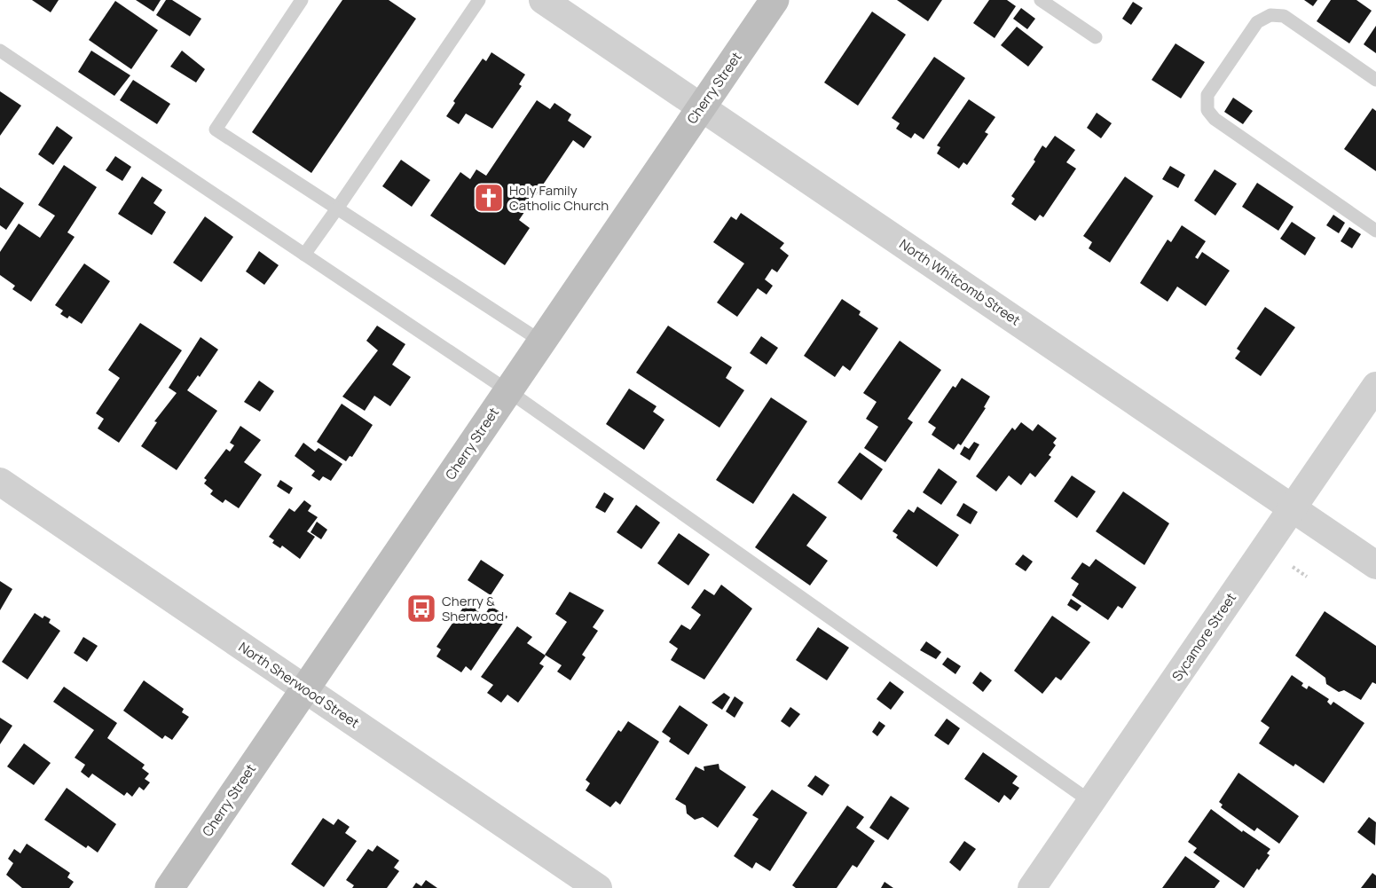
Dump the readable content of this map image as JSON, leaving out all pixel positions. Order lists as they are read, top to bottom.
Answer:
{
  "streets": {
    "street": [
      "Cherry Street",
      "North Whitcomb Street",
      "Sycamore Street",
      "North Sherwood Street"
    ]
  },
  "crossings": [
    ["Cherry Street", "North Whitcomb Street"],
    ["Cherry Street", "North Sherwood Street"],
    ["North Whitcomb Street", "Sycamore Street"]
  ],
  "places": {
    "church": ["Holy Family Catholic Church"],
    "bus stop": ["Cherry & Sherwood"]
  }
}
